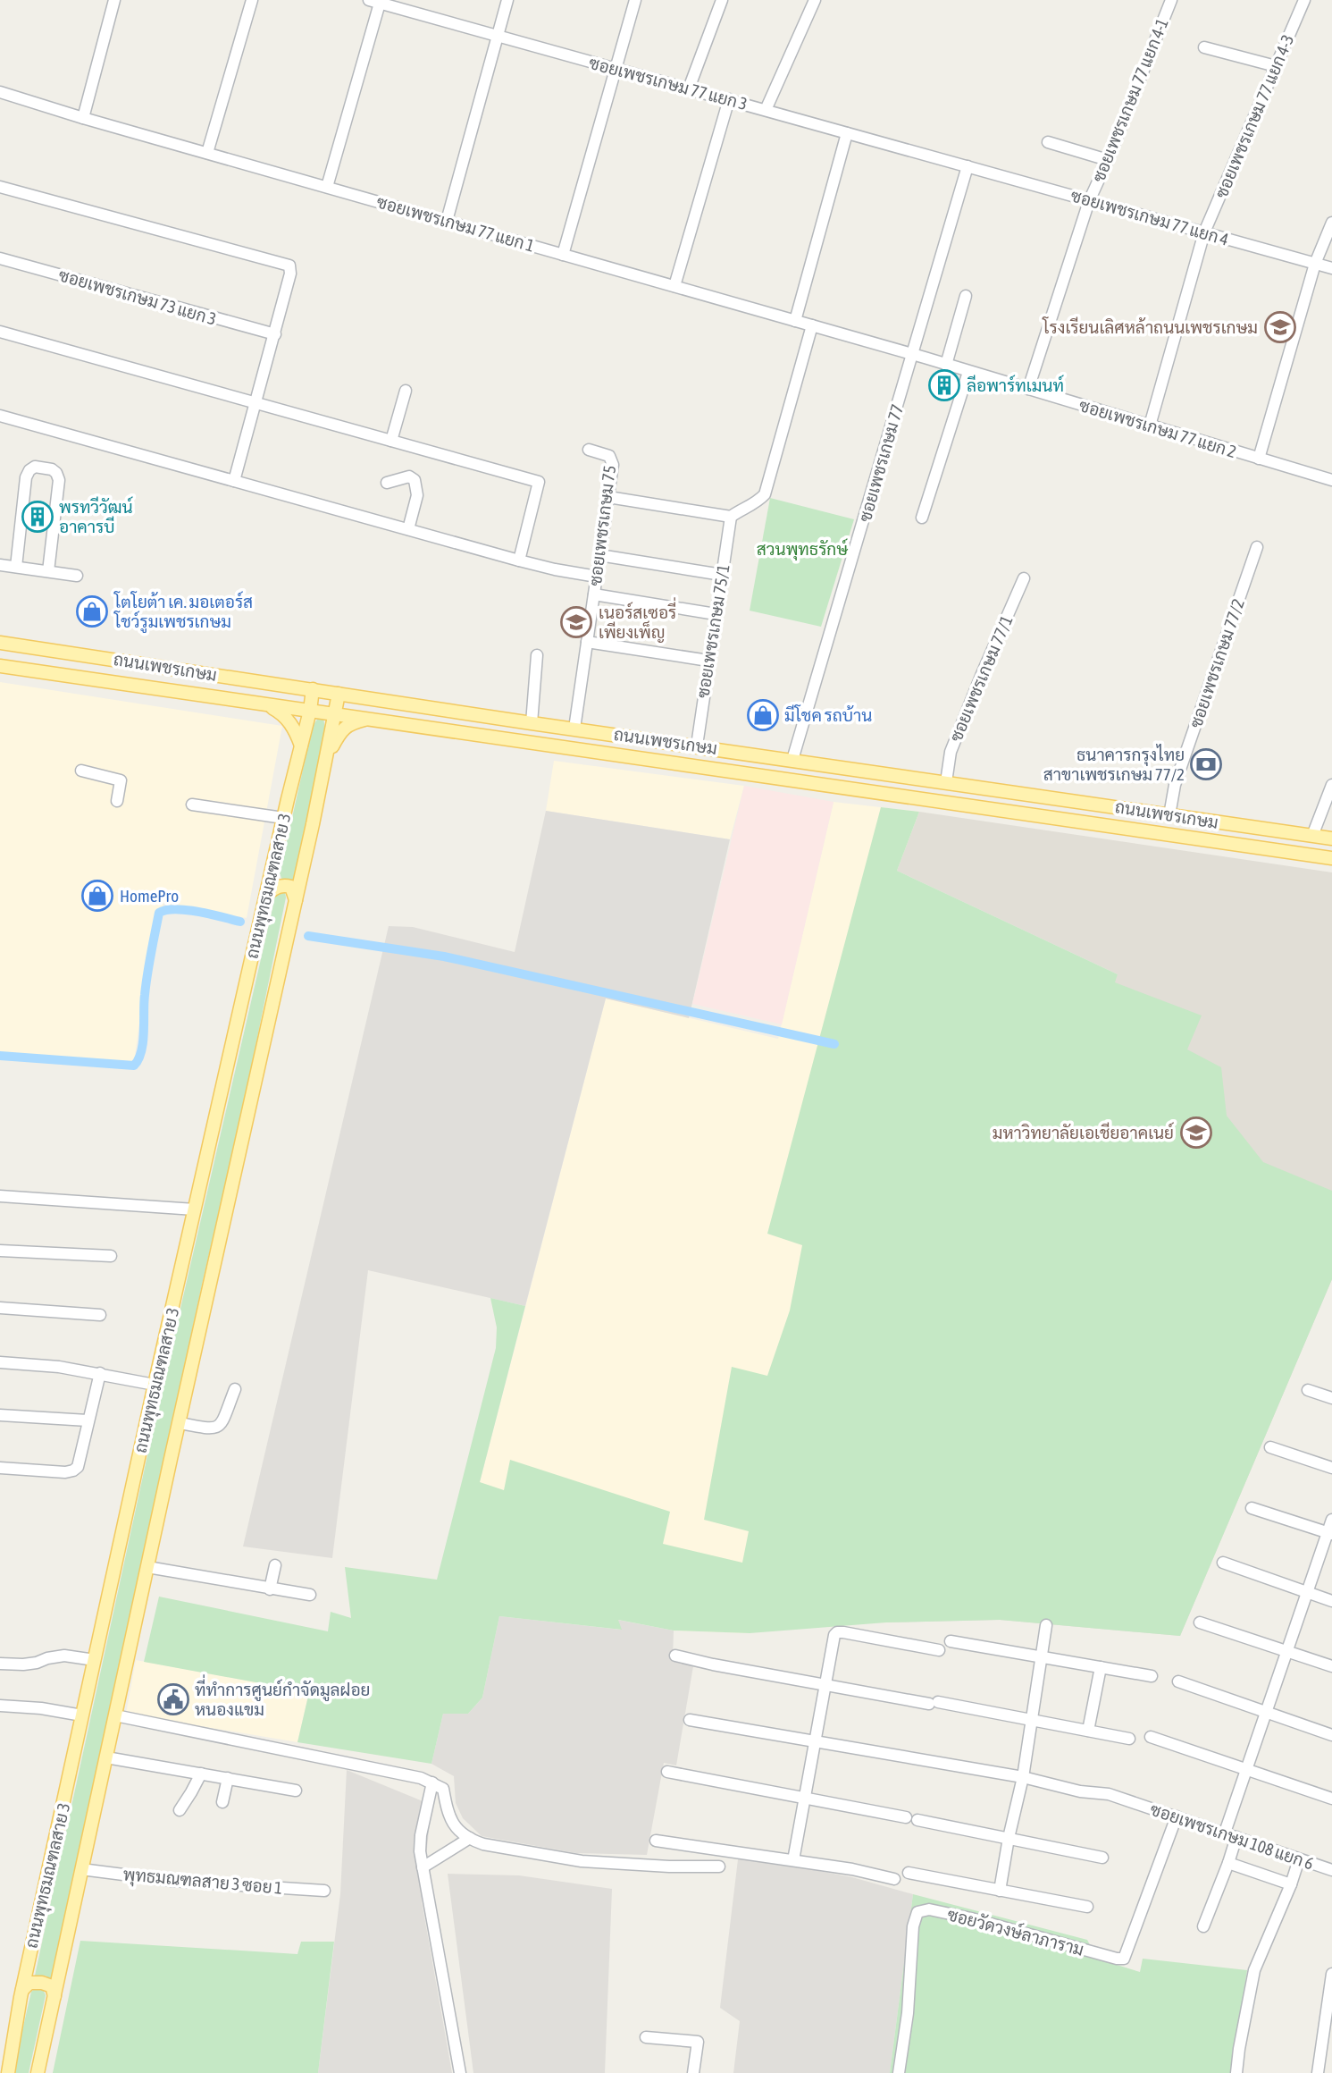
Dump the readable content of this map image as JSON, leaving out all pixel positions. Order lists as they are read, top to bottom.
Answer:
{
  "streets": {
    "main road": ["ถนนเพชรเกษม", "ถนนพุทธมณฑลสาย 3"],
    "street": [
      "ซอยเพชรเกษม 77 แยก 3",
      "ซอยเพชรเกษม 77 แยก 4-1",
      "ซอยเพชรเกษม 77 แยก 4-3",
      "ซอยเพชรเกษม 77 แยก 4",
      "ซอยเพชรเกษม 77 แยก 1",
      "ซอยเพชรเกษม 73 แยก 3",
      "ซอยเพชรเกษม 77 แยก 2",
      "ซอยเพชรเกษม 77",
      "ซอยเพชรเกษม 75",
      "ซอยเพชรเกษม 75/1",
      "ซอยเพชรเกษม 77/2",
      "ซอยเพชรเกษม 77/1",
      "ซอยเพชรเกษม 108 แยก 6",
      "พุทธมณฑลสาย 3 ซอย 1",
      "ซอยวัดวงษ์ลาภาราม"
    ]
  },
  "crossings": [
    ["ซอยเพชรเกษม 77 แยก 3", "ซอยเพชรเกษม 77 แยก 4"],
    ["ซอยเพชรเกษม 77 แยก 3", "ซอยเพชรเกษม 77"],
    ["ซอยเพชรเกษม 77 แยก 4-1", "ซอยเพชรเกษม 77 แยก 4"],
    ["ซอยเพชรเกษม 77 แยก 4-1", "ซอยเพชรเกษม 77 แยก 2"],
    ["ซอยเพชรเกษม 77 แยก 4-3", "ซอยเพชรเกษม 77 แยก 4"],
    ["ซอยเพชรเกษม 77 แยก 4-3", "ซอยเพชรเกษม 77 แยก 2"],
    ["ซอยเพชรเกษม 77 แยก 4", "ซอยเพชรเกษม 77"],
    ["ซอยเพชรเกษม 77 แยก 1", "ซอยเพชรเกษม 77 แยก 2"],
    ["ซอยเพชรเกษม 77 แยก 1", "ซอยเพชรเกษม 77"],
    ["ซอยเพชรเกษม 77 แยก 2", "ซอยเพชรเกษม 77"],
    ["ซอยเพชรเกษม 77", "ถนนเพชรเกษม"],
    ["ซอยเพชรเกษม 75", "ถนนเพชรเกษม"],
    ["ซอยเพชรเกษม 75/1", "ถนนเพชรเกษม"],
    ["ซอยเพชรเกษม 77/2", "ถนนเพชรเกษม"],
    ["ถนนเพชรเกษม", "ซอยเพชรเกษม 77/1"],
    ["ถนนเพชรเกษม", "ถนนพุทธมณฑลสาย 3"],
    ["ถนนพุทธมณฑลสาย 3", "พุทธมณฑลสาย 3 ซอย 1"],
    ["ซอยเพชรเกษม 108 แยก 6", "ซอยวัดวงษ์ลาภาราม"]
  ],
  "parks": ["สวนพุทธรักษ์"],
  "places": {
    "school or university": ["โรงเรียนเลิศหล้าถนนเพชรเกษม", "เนอร์สเซอรี่ เพียงเพ็ญ", "มหาวิทยาลัยเอเชียอาคเนย์"],
    "building": ["ลีอพาร์ทเมนท์", "พรทวีวัฒน์ อาคารบี"],
    "shop": ["โตโยต้า เค. มอเตอร์ส โชว์รูมเพชรเกษม", "มีโชค รถบ้าน", "HomePro"],
    "bank": ["ธนาคารกรุงไทย สาขาเพชรเกษม 77/2"],
    "public building": ["ที่ทำการศูนย์กำจัดมูลฝอย หนองแขม"]
  }
}
